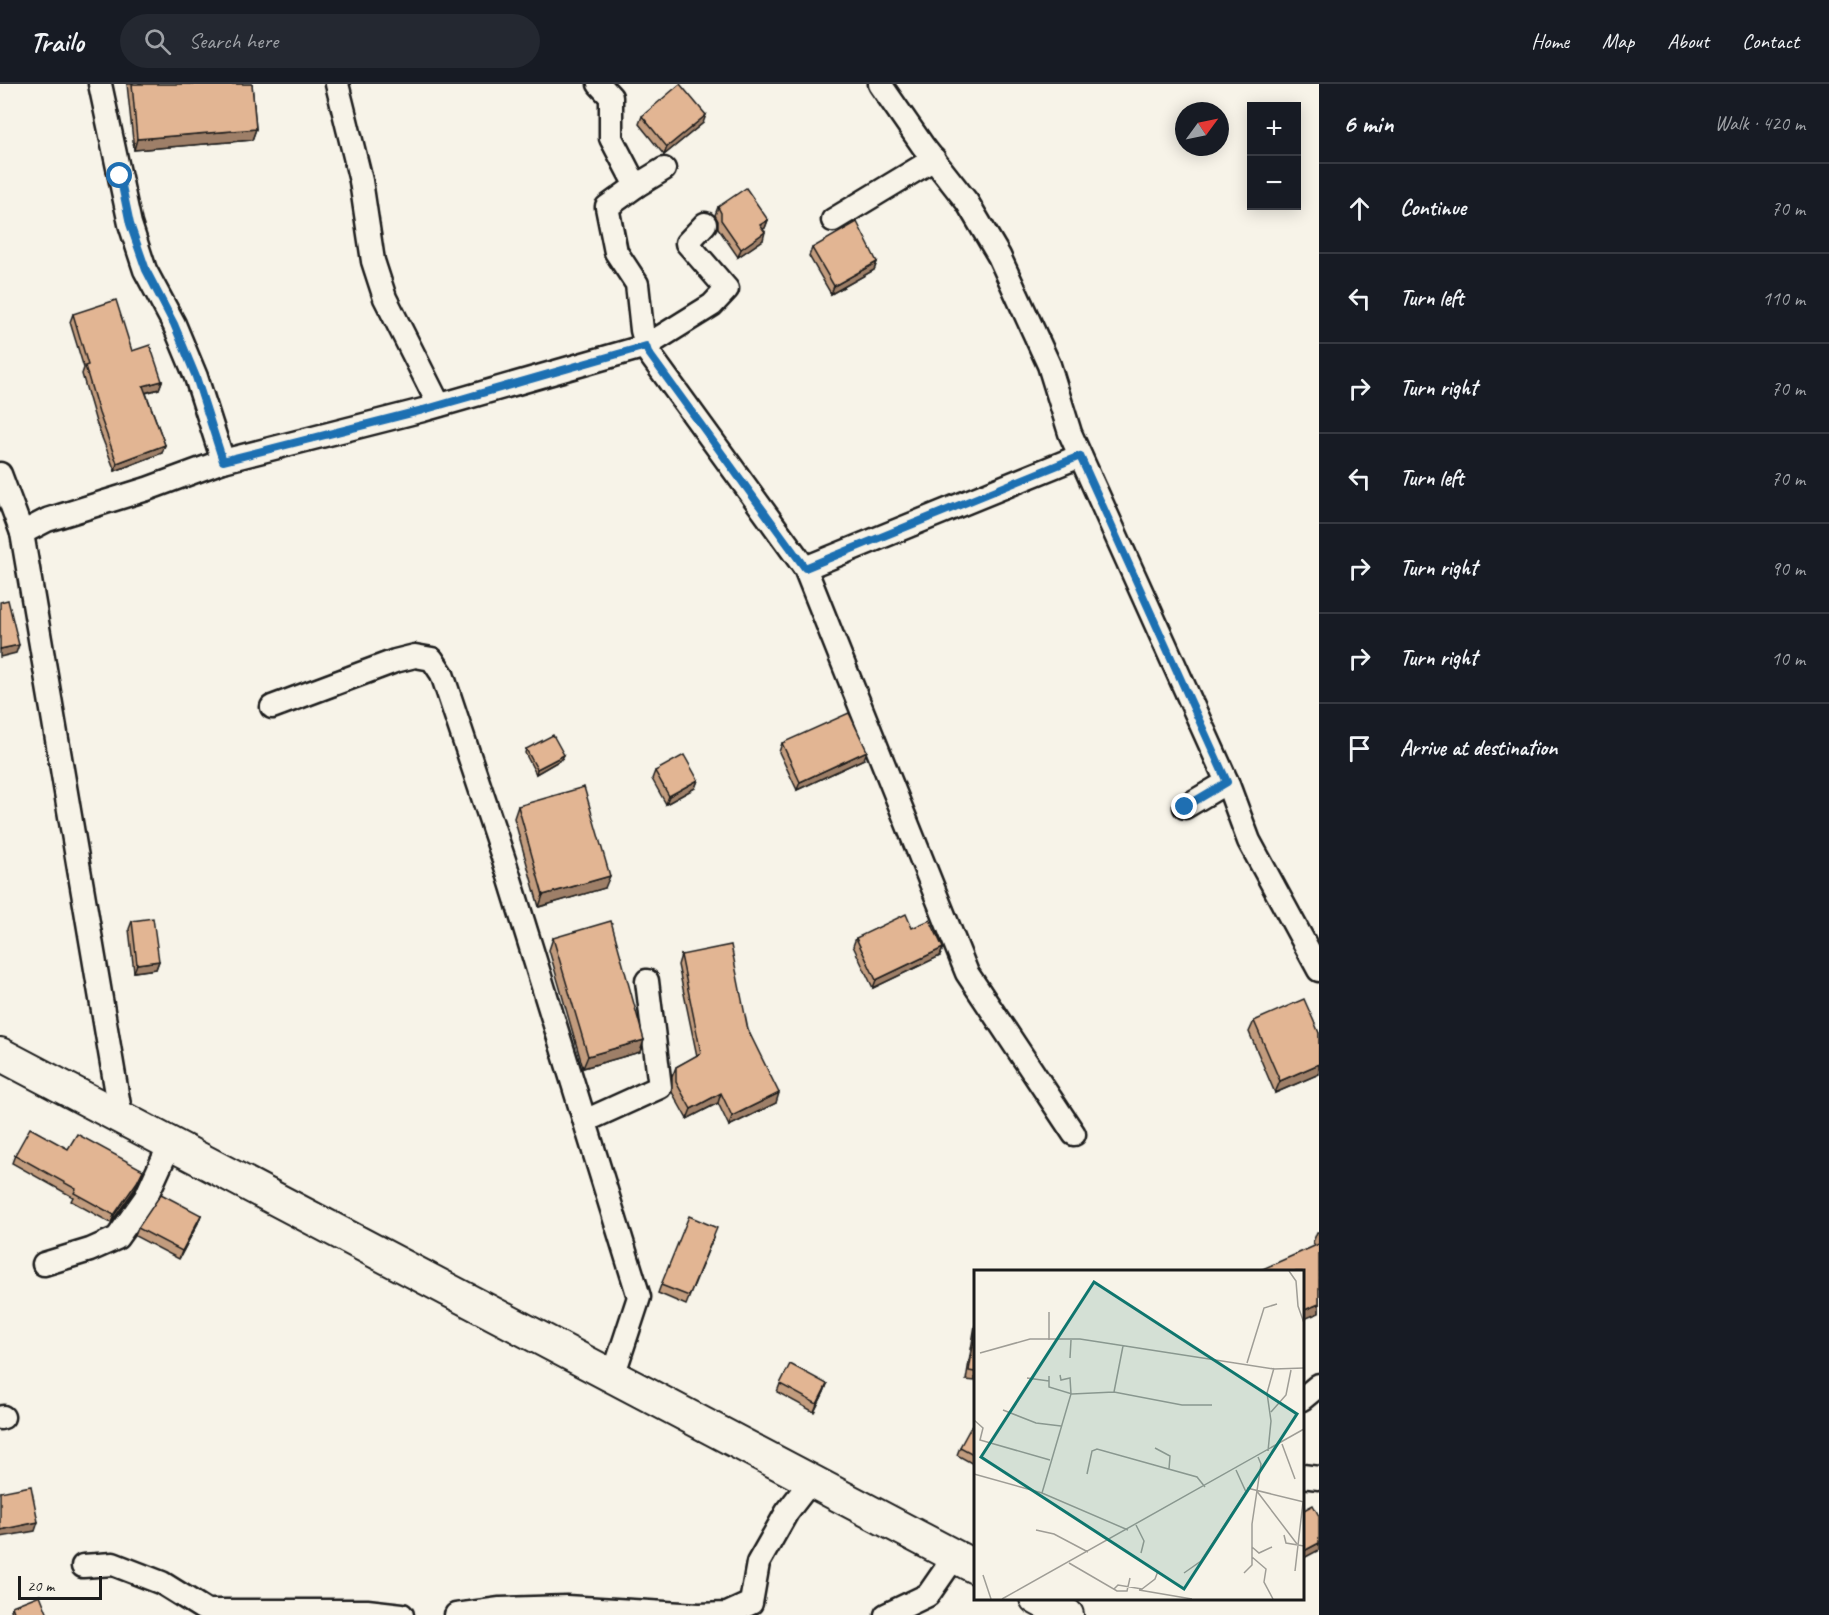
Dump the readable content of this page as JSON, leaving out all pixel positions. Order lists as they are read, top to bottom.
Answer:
{
  "scale_bar": "20 m",
  "north": "top right",
  "page": {
    "header": "Trailo",
    "search": "Search here",
    "nav": [
      "Home",
      "Map",
      "About",
      "Contact"
    ],
    "heading": ["6 min", "Walk · 420 m"],
    "map_buttons": ["+", "−"],
    "list": [
      ["Continue", "70 m"],
      ["Turn left", "110 m"],
      ["Turn right", "70 m"],
      ["Turn left", "70 m"],
      ["Turn right", "90 m"],
      ["Turn right", "10 m"],
      "Arrive at destination"
    ],
    "scale": "20 m"
  }
}
